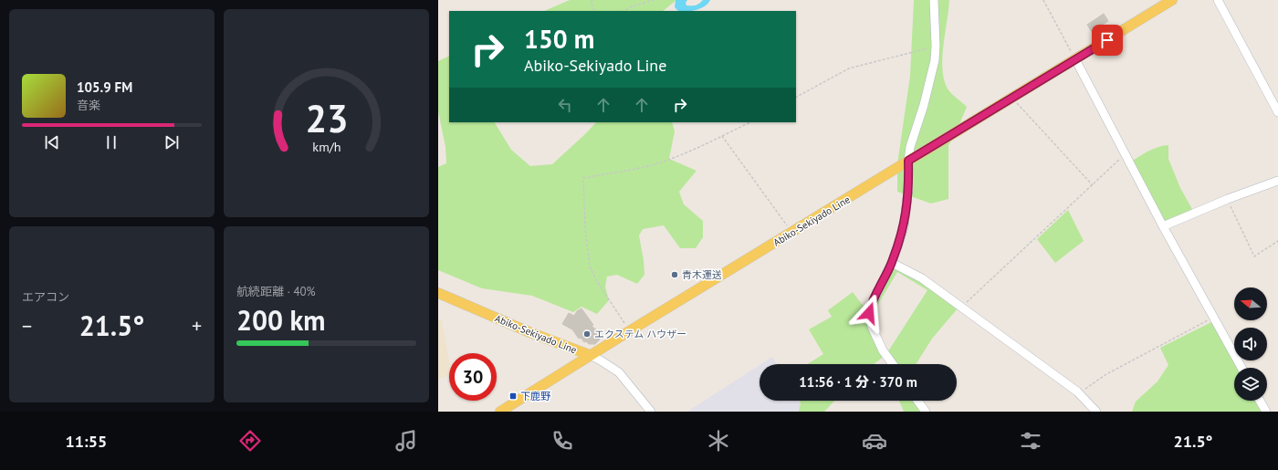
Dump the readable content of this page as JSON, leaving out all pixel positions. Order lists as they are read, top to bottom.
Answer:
{
  "streets": {
    "main road": ["Abiko-Sekiyado Line"]
  },
  "places": {
    "other": ["青木運送", "エクステム ハウザー"],
    "transit": ["下鹿野"]
  },
  "north": "left",
  "page": {
    "turn": ["150 m", "Abiko-Sekiyado Line"],
    "song": ["105.9 FM", "音楽"],
    "tile": [
      "エアコン",
      ["航続距離 · 40%", "200 km"]
    ],
    "heat": ["−", "21.5°", "+"],
    "limit": "30",
    "trip": "11:56 · 1 分 · 370 m",
    "tabs": ["11:55", "21.5°"],
    "gauge": ["23", "km/h"]
  }
}
